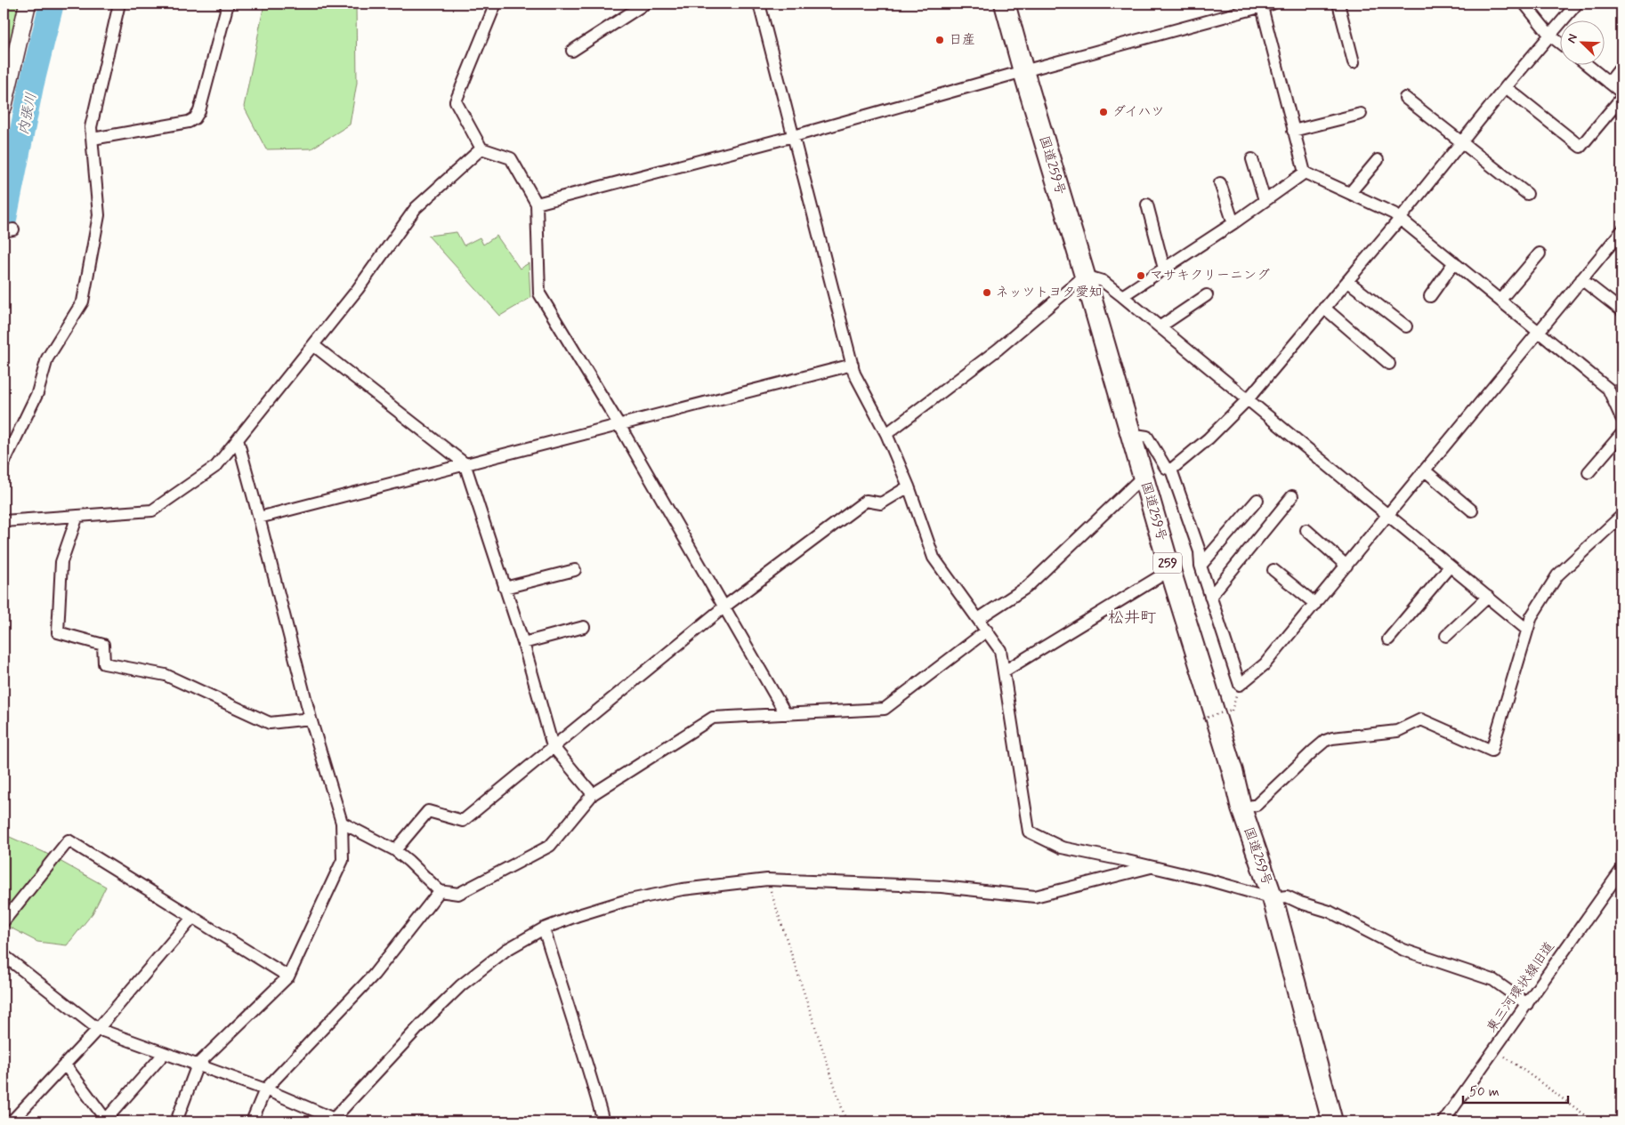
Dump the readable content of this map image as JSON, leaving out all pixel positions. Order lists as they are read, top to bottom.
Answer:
{
  "streets": {
    "highway": ["国道259号", "259"],
    "street": ["東三河環状線旧道"]
  },
  "districts": ["松井町"],
  "water": ["内張川"],
  "places": [
    "日産",
    "ダイハツ",
    "マサキクリーニング",
    "ネッツトヨタ愛知"
  ],
  "scale_bar": "50 m",
  "north": "top left"
}
